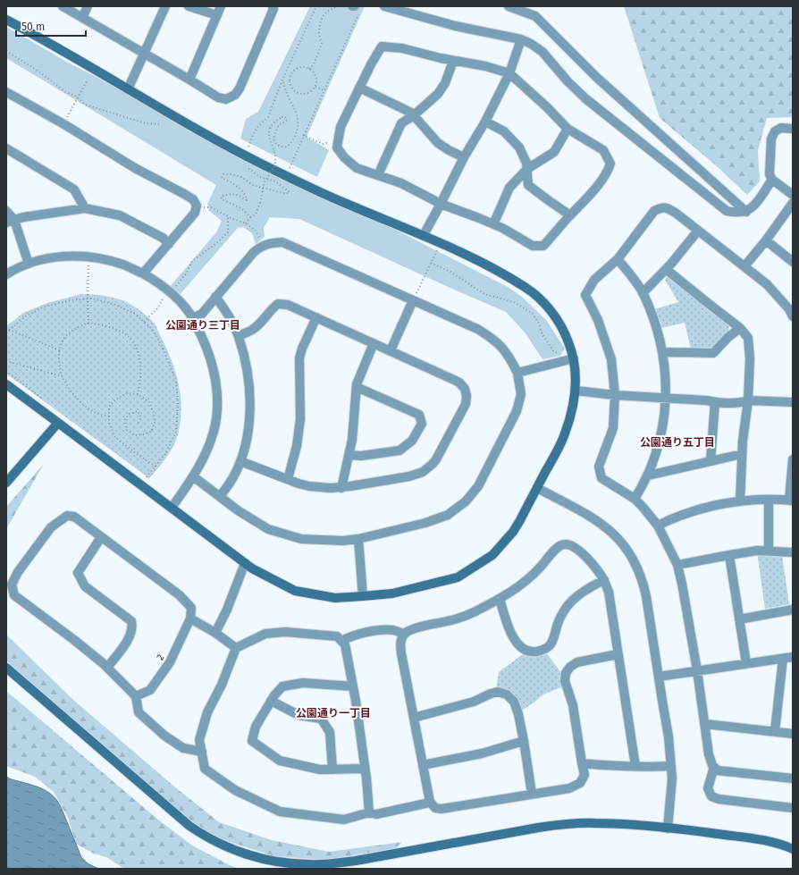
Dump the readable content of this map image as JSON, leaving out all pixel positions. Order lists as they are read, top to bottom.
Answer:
{
  "streets": {
    "street": ["2"]
  },
  "districts": ["公園通り三丁目", "公園通り五丁目", "公園通り一丁目"],
  "scale_bar": "50 m"
}
